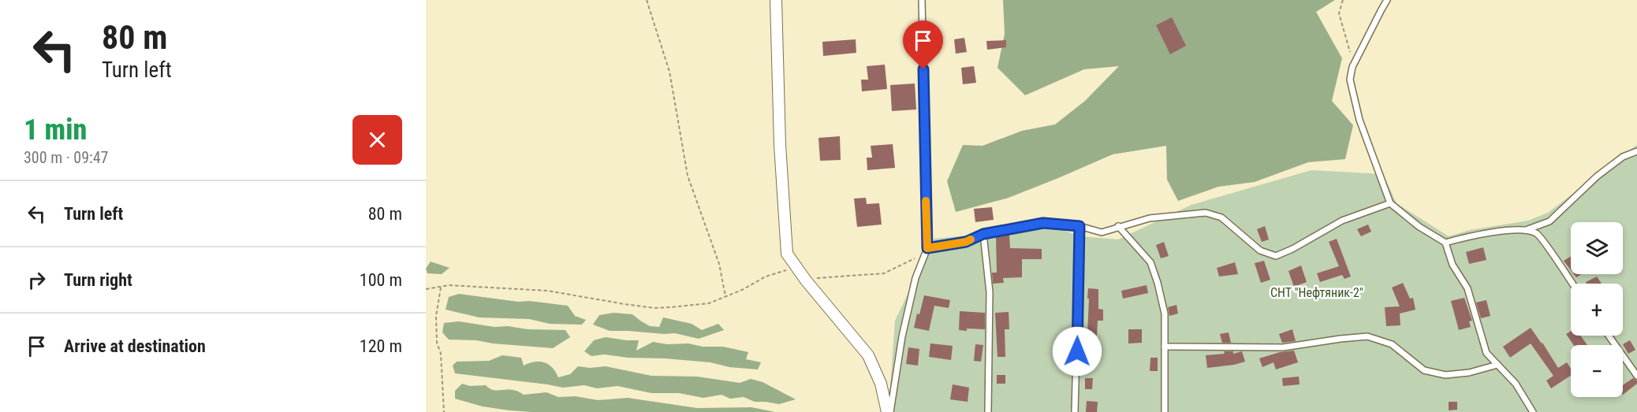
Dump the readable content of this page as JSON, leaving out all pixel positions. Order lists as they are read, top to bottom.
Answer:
{
  "parks": ["СНТ \"Нефтяник-2\""],
  "page": {
    "turn": ["80 m", "Turn left"],
    "heading": ["1 min", "300 m · 09:47"],
    "list": [
      {
        "name": "Turn left",
        "value": "80 m"
      },
      {
        "name": "Turn right",
        "value": "100 m"
      },
      {
        "name": "Arrive at destination",
        "value": "120 m"
      }
    ],
    "map_buttons": ["+", "−"]
  }
}
